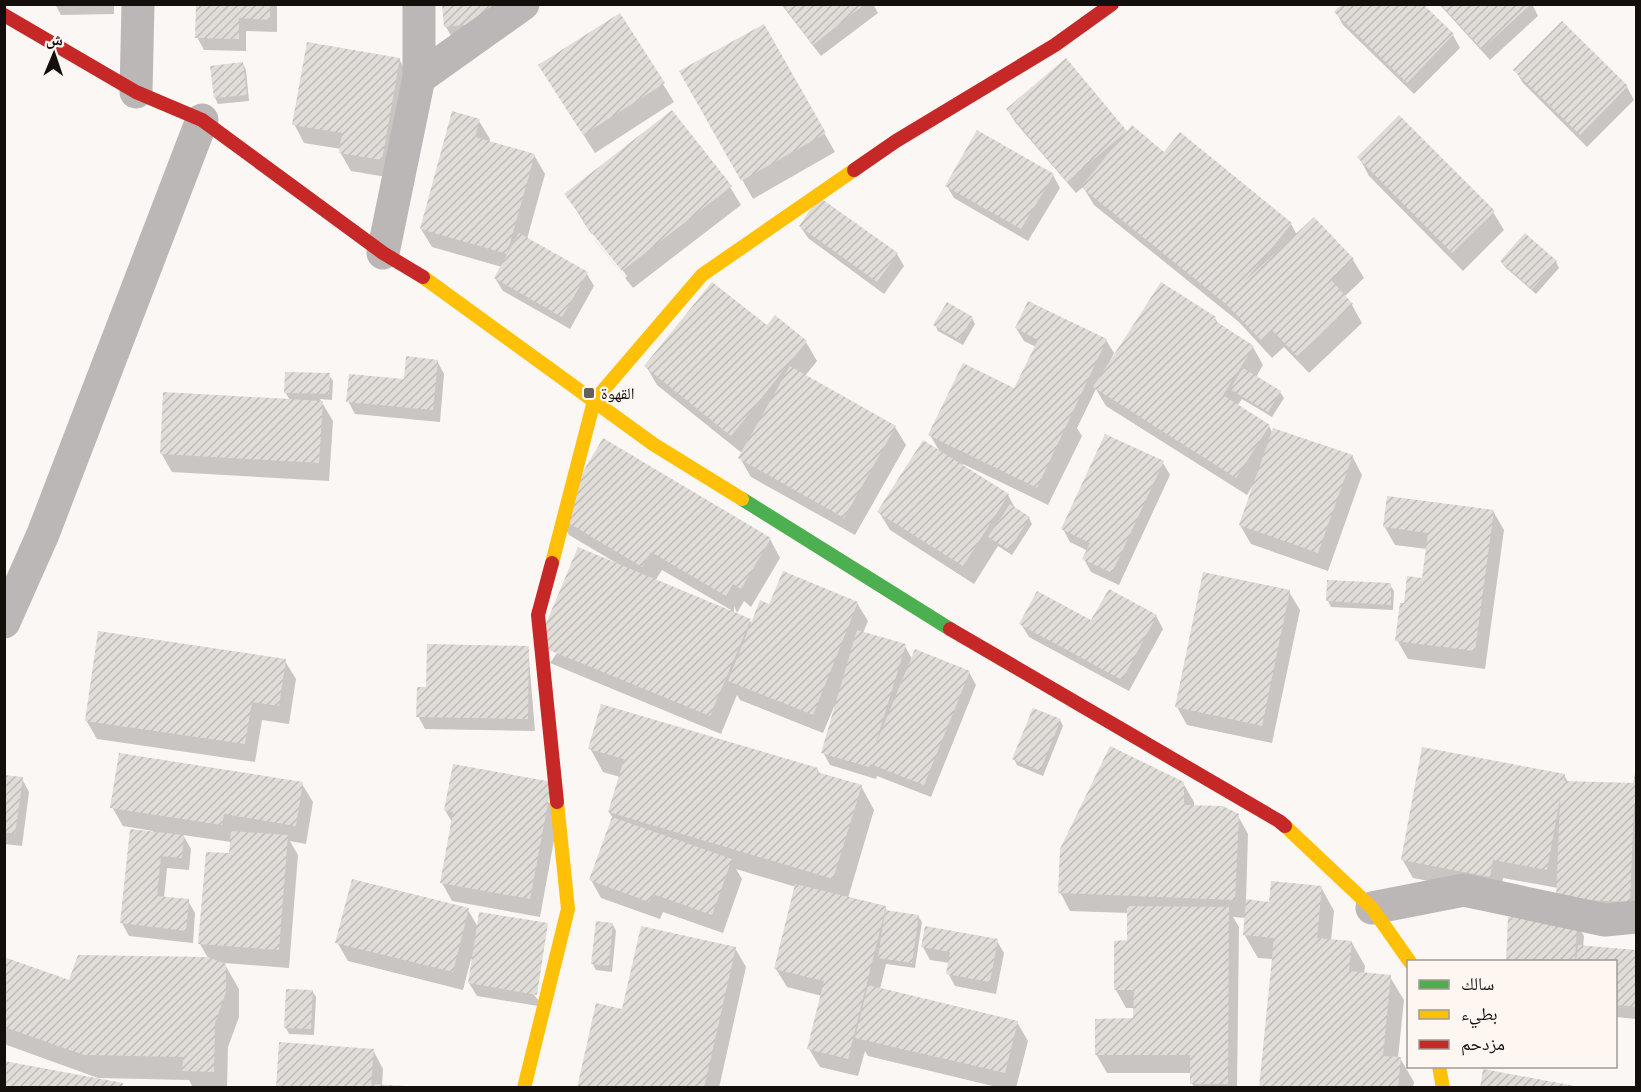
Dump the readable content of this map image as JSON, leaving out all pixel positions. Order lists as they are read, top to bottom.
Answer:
{
  "places": {
    "transit": ["القهوة"]
  },
  "legend": ["سالك", "بطيء", "مزدحم"],
  "north": "top"
}
